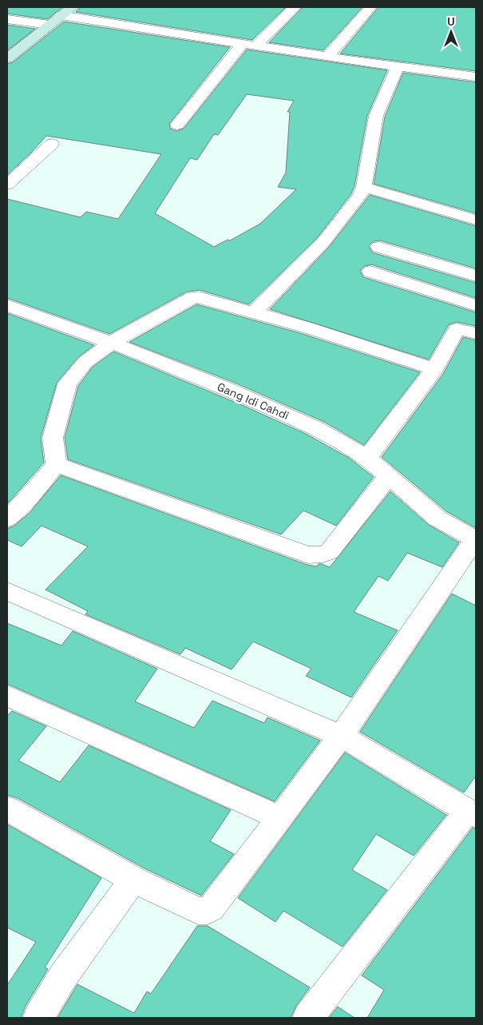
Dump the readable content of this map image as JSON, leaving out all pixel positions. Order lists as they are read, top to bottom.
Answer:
{
  "streets": {
    "street": ["Gang Idi Cahdi"]
  },
  "north": "top"
}
